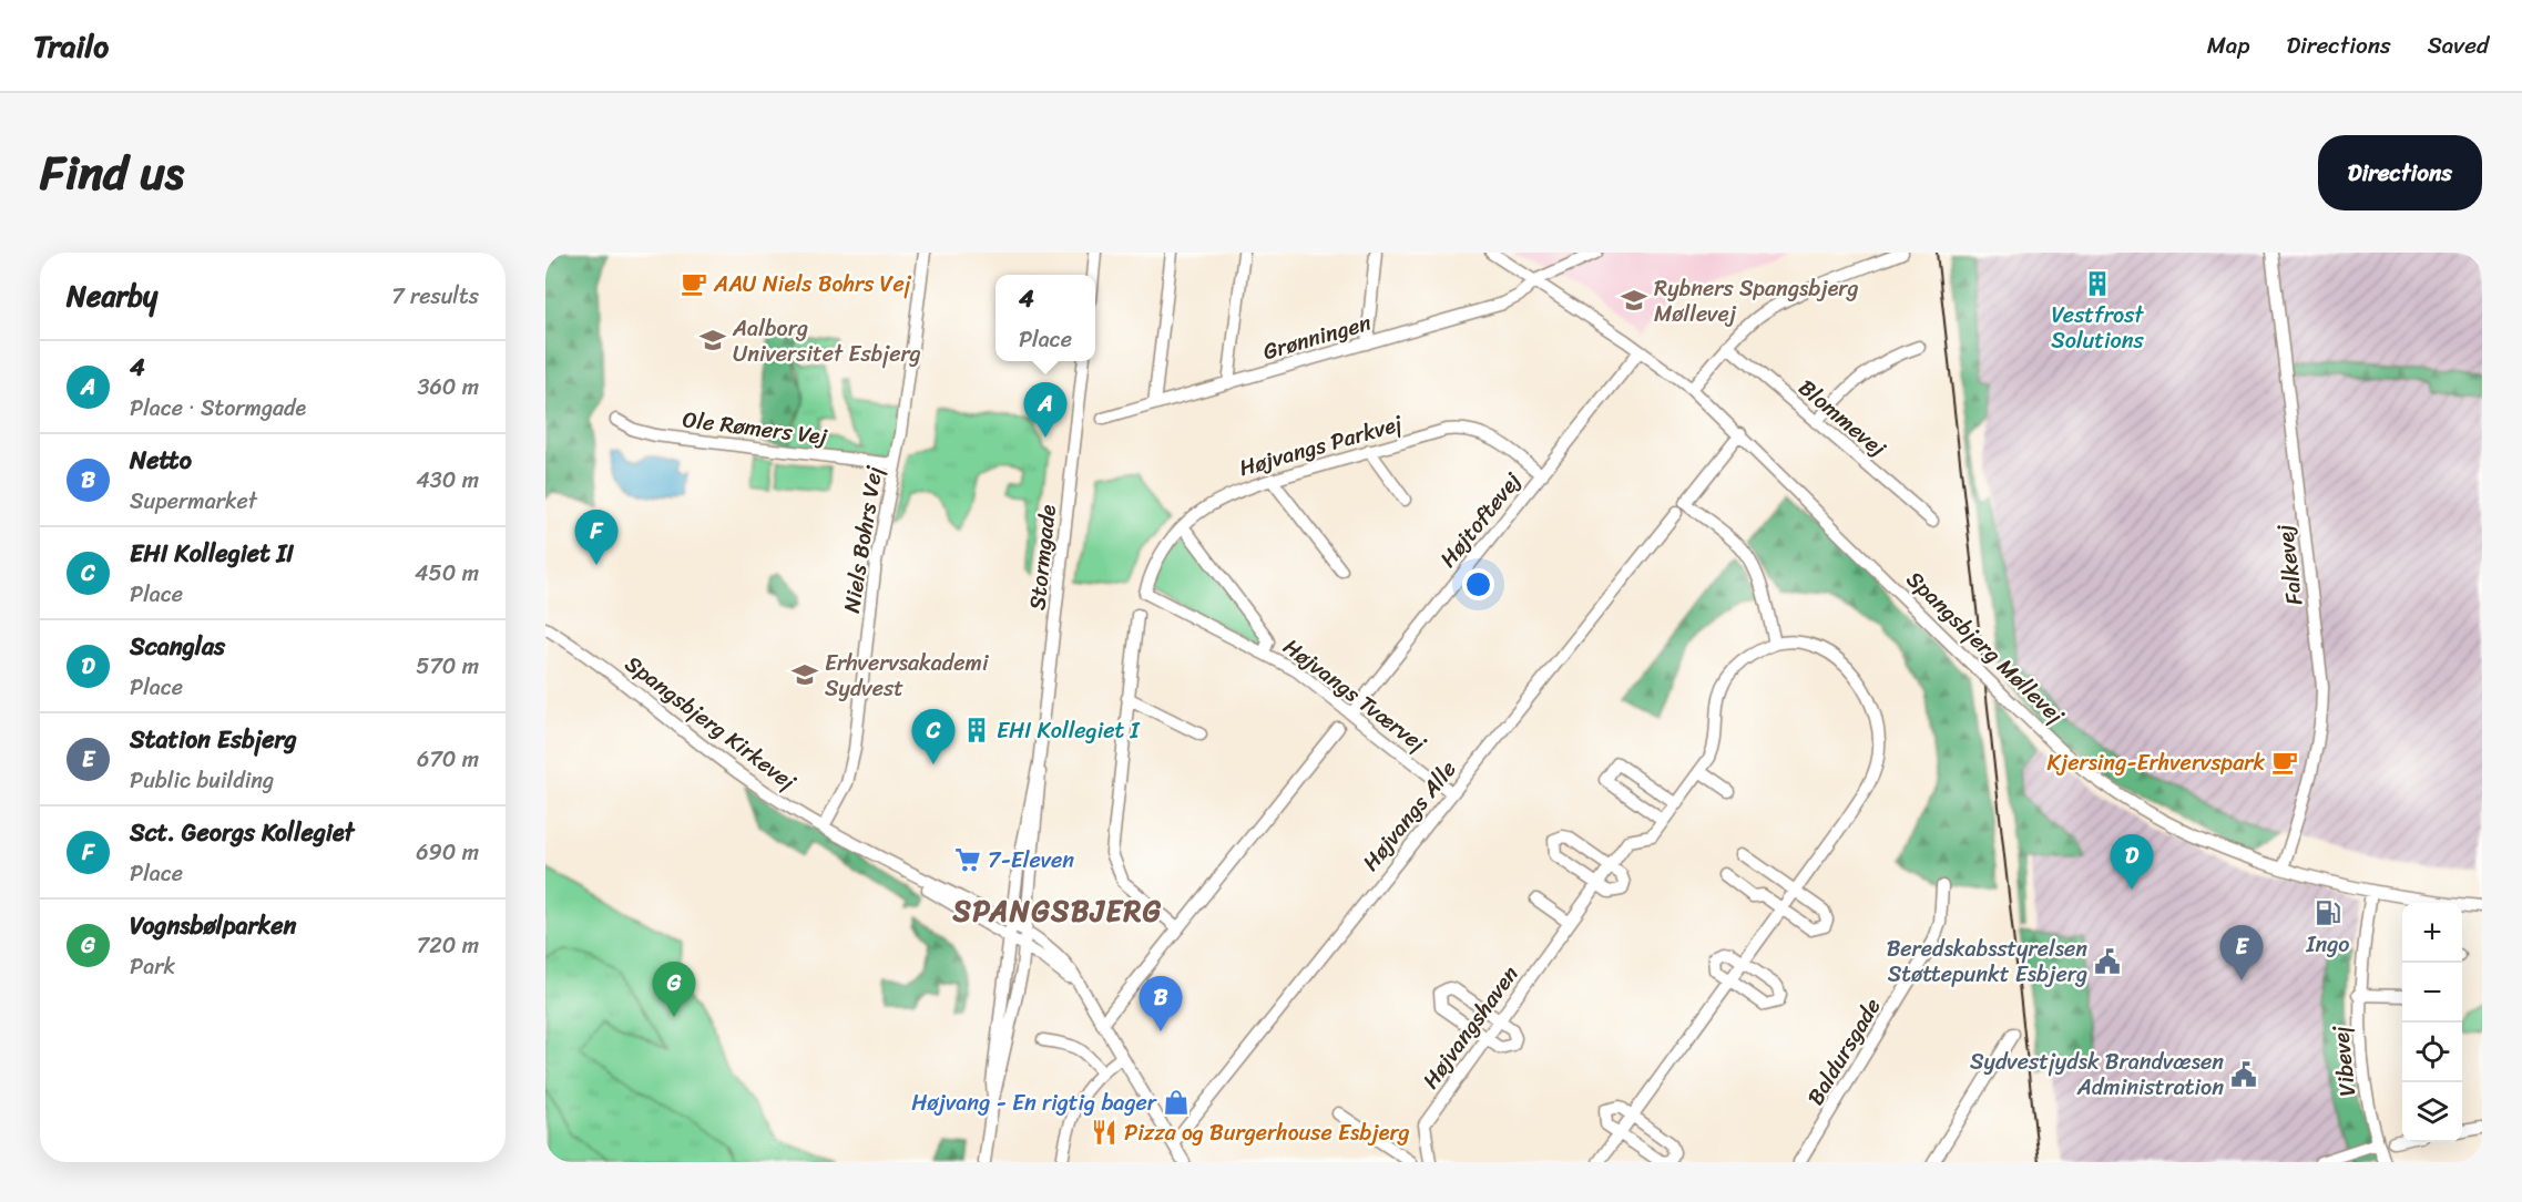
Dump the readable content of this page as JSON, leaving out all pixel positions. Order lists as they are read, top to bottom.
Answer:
{
  "streets": {
    "street": [
      "Grønningen",
      "Blommevej",
      "Ole Rømers Vej",
      "Højvangs Parkvej",
      "Højtoftevej",
      "Niels Bohrs Vej",
      "Stormgade",
      "Falkevej",
      "Spangsbjerg Møllevej",
      "Højvangs Tværvej",
      "Spangsbjerg Kirkevej",
      "Højvangs Alle",
      "Højvangshaven",
      "Baldursgade",
      "Vibevej"
    ]
  },
  "crossings": [
    ["Grønningen", "Spangsbjerg Møllevej"],
    ["Ole Rømers Vej", "Niels Bohrs Vej"],
    ["Højvangs Parkvej", "Højtoftevej"],
    ["Højvangs Parkvej", "Højvangs Tværvej"],
    ["Højtoftevej", "Spangsbjerg Møllevej"],
    ["Højtoftevej", "Højvangs Tværvej"],
    ["Niels Bohrs Vej", "Spangsbjerg Kirkevej"],
    ["Stormgade", "Spangsbjerg Kirkevej"],
    ["Falkevej", "Spangsbjerg Møllevej"],
    ["Spangsbjerg Møllevej", "Vibevej"],
    ["Højvangs Tværvej", "Højvangs Alle"],
    ["Spangsbjerg Kirkevej", "Højvangs Alle"]
  ],
  "districts": ["SPANGSBJERG"],
  "places": {
    "cafe": ["AAU Niels Bohrs Vej", "Kjersing-Erhvervspark"],
    "building": ["Vestfrost Solutions", "EHI Kollegiet I"],
    "school or university": ["Rybners Spangsbjerg Møllevej", "Aalborg Universitet Esbjerg", "Erhvervsakademi Sydvest"],
    "supermarket": ["7-Eleven"],
    "fuel station": ["Ingo"],
    "public building": ["Beredskabsstyrelsen Støttepunkt Esbjerg", "Sydvestjydsk Brandvæsen Administration"],
    "shop": ["Højvang - En rigtig bager"],
    "restaurant": ["Pizza og Burgerhouse Esbjerg"]
  },
  "page": {
    "header": "Trailo",
    "nav": ["Map", "Directions", "Saved"],
    "title": "Find us",
    "buttons": "Directions",
    "heading": ["Nearby", "7 results"],
    "popup": ["4", "Place"],
    "list": [
      {
        "mark": "A",
        "name": "4",
        "note": "Place · Stormgade",
        "value": "360 m"
      },
      {
        "mark": "B",
        "name": "Netto",
        "note": "Supermarket",
        "value": "430 m"
      },
      {
        "mark": "C",
        "name": "EHI Kollegiet II",
        "note": "Place",
        "value": "450 m"
      },
      {
        "mark": "D",
        "name": "Scanglas",
        "note": "Place",
        "value": "570 m"
      },
      {
        "mark": "E",
        "name": "Station Esbjerg",
        "note": "Public building",
        "value": "670 m"
      },
      {
        "mark": "F",
        "name": "Sct. Georgs Kollegiet",
        "note": "Place",
        "value": "690 m"
      },
      {
        "mark": "G",
        "name": "Vognsbølparken",
        "note": "Park",
        "value": "720 m"
      }
    ],
    "pins": [
      "A",
      "F",
      "C",
      "D",
      "E",
      "G",
      "B"
    ],
    "map_buttons": ["+", "−"]
  }
}
